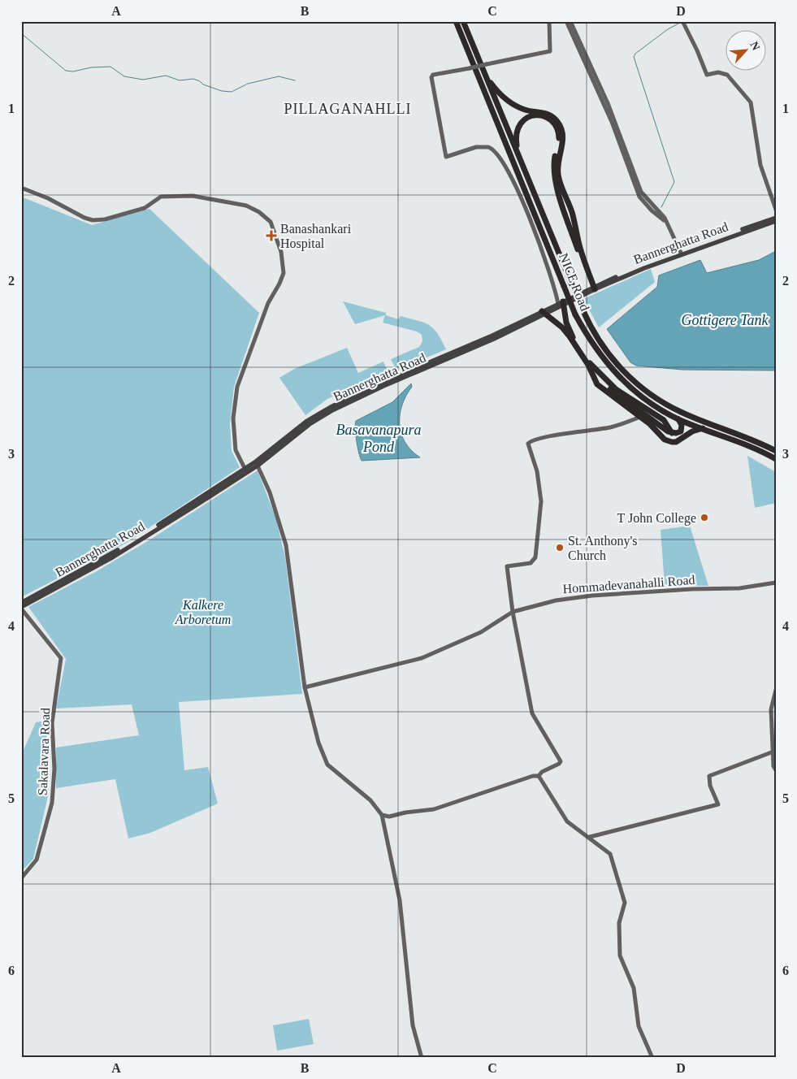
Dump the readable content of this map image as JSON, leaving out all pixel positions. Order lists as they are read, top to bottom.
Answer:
{
  "streets": {
    "highway": ["NICE Road"],
    "main road": ["Bannerghatta Road"],
    "street": ["Hommadevanahalli Road", "Sakalavara Road"]
  },
  "crossings": [
    ["Bannerghatta Road", "Sakalavara Road"]
  ],
  "districts": ["PILLAGANAHLLI"],
  "water": ["Gottigere Tank", "Basavanapura Pond"],
  "parks": ["Kalkere Arboretum"],
  "places": {
    "health": ["Banashankari Hospital"],
    "other": ["T John College", "St. Anthony's Church"]
  },
  "north": "top right",
  "grid": {
    "columns": [
      "A",
      "B",
      "C",
      "D"
    ],
    "rows": [
      "1",
      "2",
      "3",
      "4",
      "5",
      "6"
    ]
  }
}
